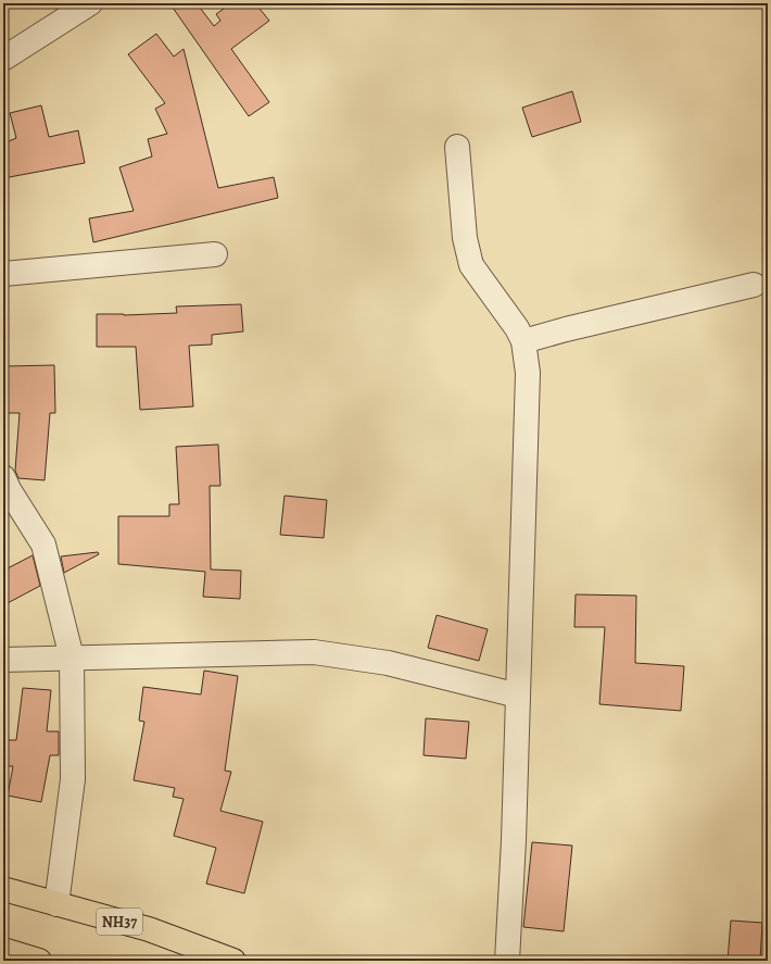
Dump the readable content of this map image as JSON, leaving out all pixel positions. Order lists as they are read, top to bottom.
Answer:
{
  "streets": {
    "highway": ["NH37"]
  }
}
